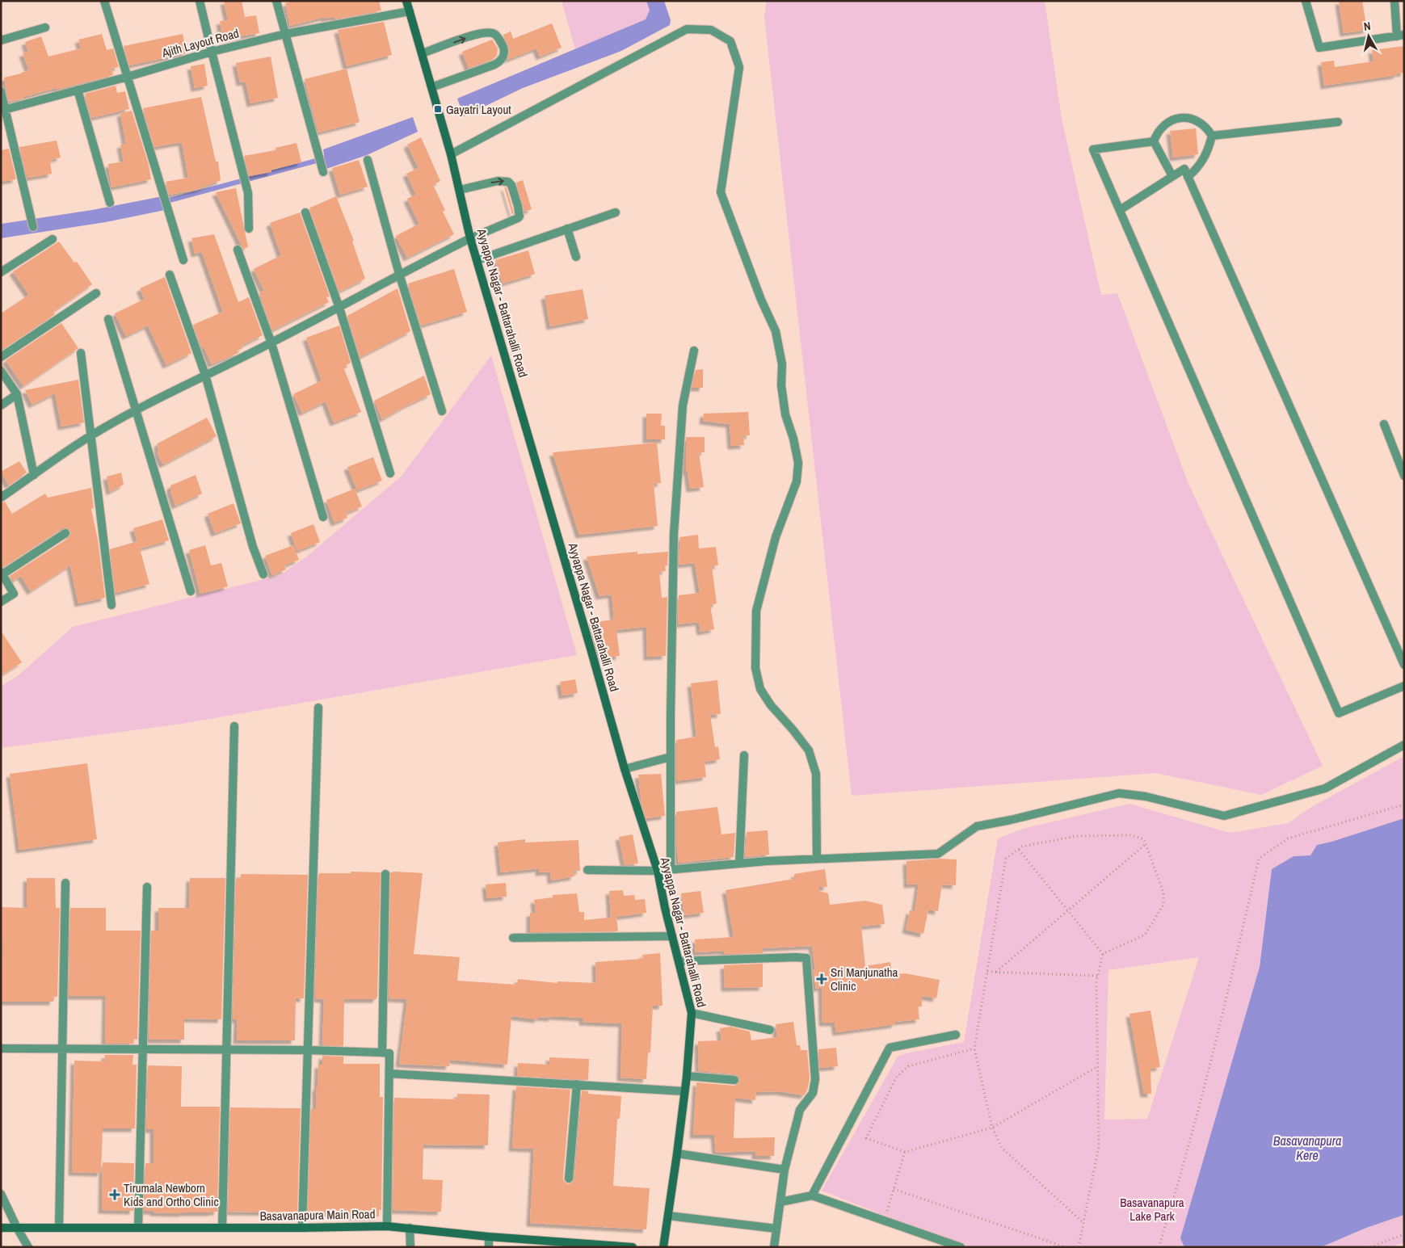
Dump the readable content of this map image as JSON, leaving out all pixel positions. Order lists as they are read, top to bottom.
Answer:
{
  "streets": {
    "main road": ["Ayyappa Nagar - Battarahalli Road", "Basavanapura Main Road"],
    "street": ["Ajith Layout Road"]
  },
  "crossings": [
    ["Ajith Layout Road", "Ayyappa Nagar - Battarahalli Road"]
  ],
  "water": ["Basavanapura Kere"],
  "parks": ["Basavanapura Lake Park"],
  "places": {
    "transit": ["Gayatri Layout"],
    "health": ["Sri Manjunatha Clinic", "Tirumala Newborn Kids and Ortho Clinic"]
  },
  "north": "top"
}
